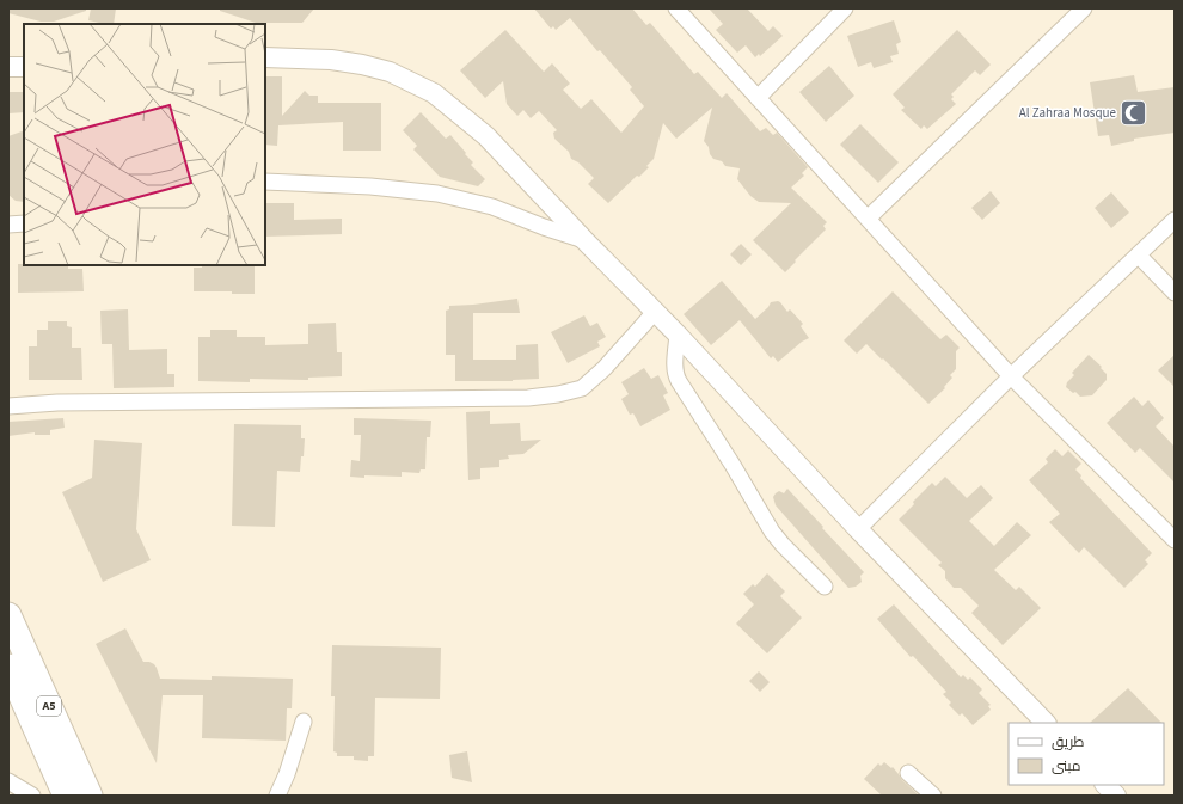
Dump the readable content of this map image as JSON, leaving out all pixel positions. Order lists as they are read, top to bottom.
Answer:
{
  "streets": {
    "highway": ["A5"]
  },
  "places": {
    "mosque": ["Al Zahraa Mosque"]
  },
  "legend": ["طريق", "مبنى"]
}
